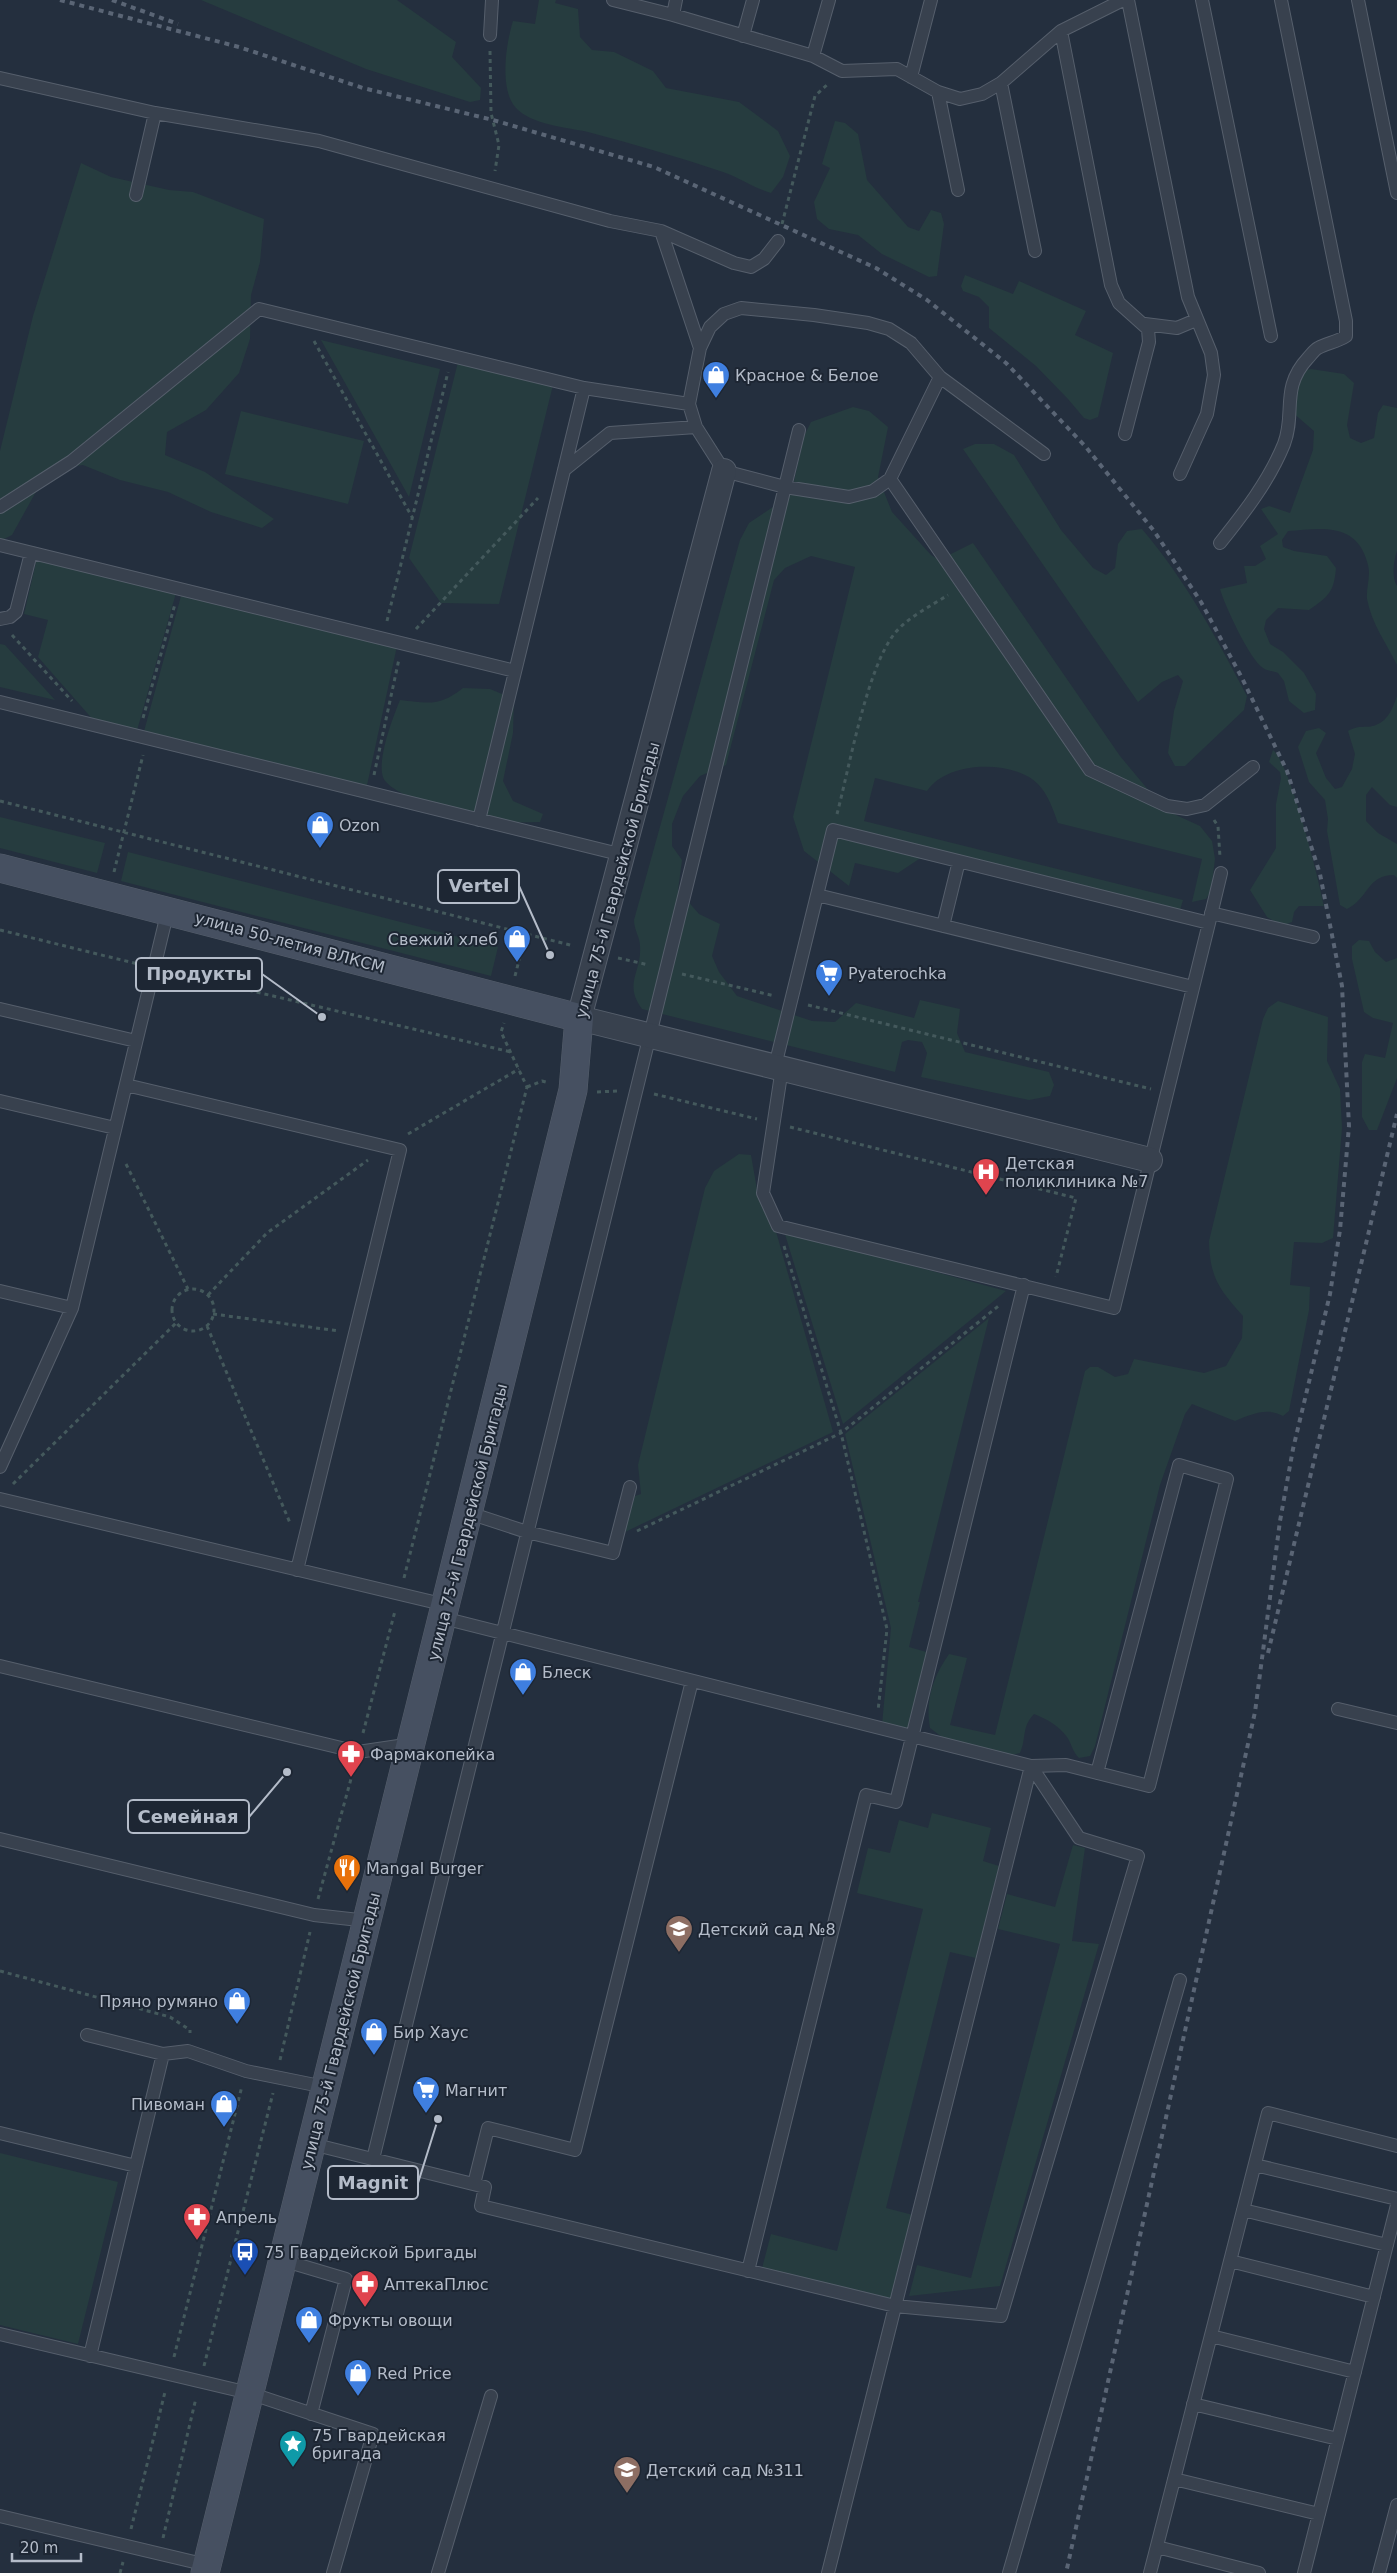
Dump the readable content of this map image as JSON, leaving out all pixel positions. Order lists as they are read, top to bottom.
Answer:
{
  "streets": {
    "main road": ["улица 75-й Гвардейской Бригады", "улица 50-летия ВЛКСМ"]
  },
  "crossings": [
    ["улица 75-й Гвардейской Бригады", "улица 50-летия ВЛКСМ"]
  ],
  "places": {
    "shop": [
      "Красное & Белое",
      "Ozon",
      "Свежий хлеб",
      "Блеск",
      "Пряно румяно",
      "Бир Хаус",
      "Пивоман",
      "Фрукты овощи",
      "Red Price"
    ],
    "other": [
      "Vertel",
      "Продукты",
      "Семейная",
      "Magnit"
    ],
    "supermarket": ["Pyaterochka", "Магнит"],
    "hospital": ["Детская поликлиника №7"],
    "pharmacy": ["Фармакопейка", "Апрель", "АптекаПлюс"],
    "restaurant": ["Mangal Burger"],
    "school or university": ["Детский сад №8", "Детский сад №311"],
    "bus stop": ["75 Гвардейской Бригады"],
    "place": ["75 Гвардейская бригада"]
  },
  "scale_bar": "20 m"
}
